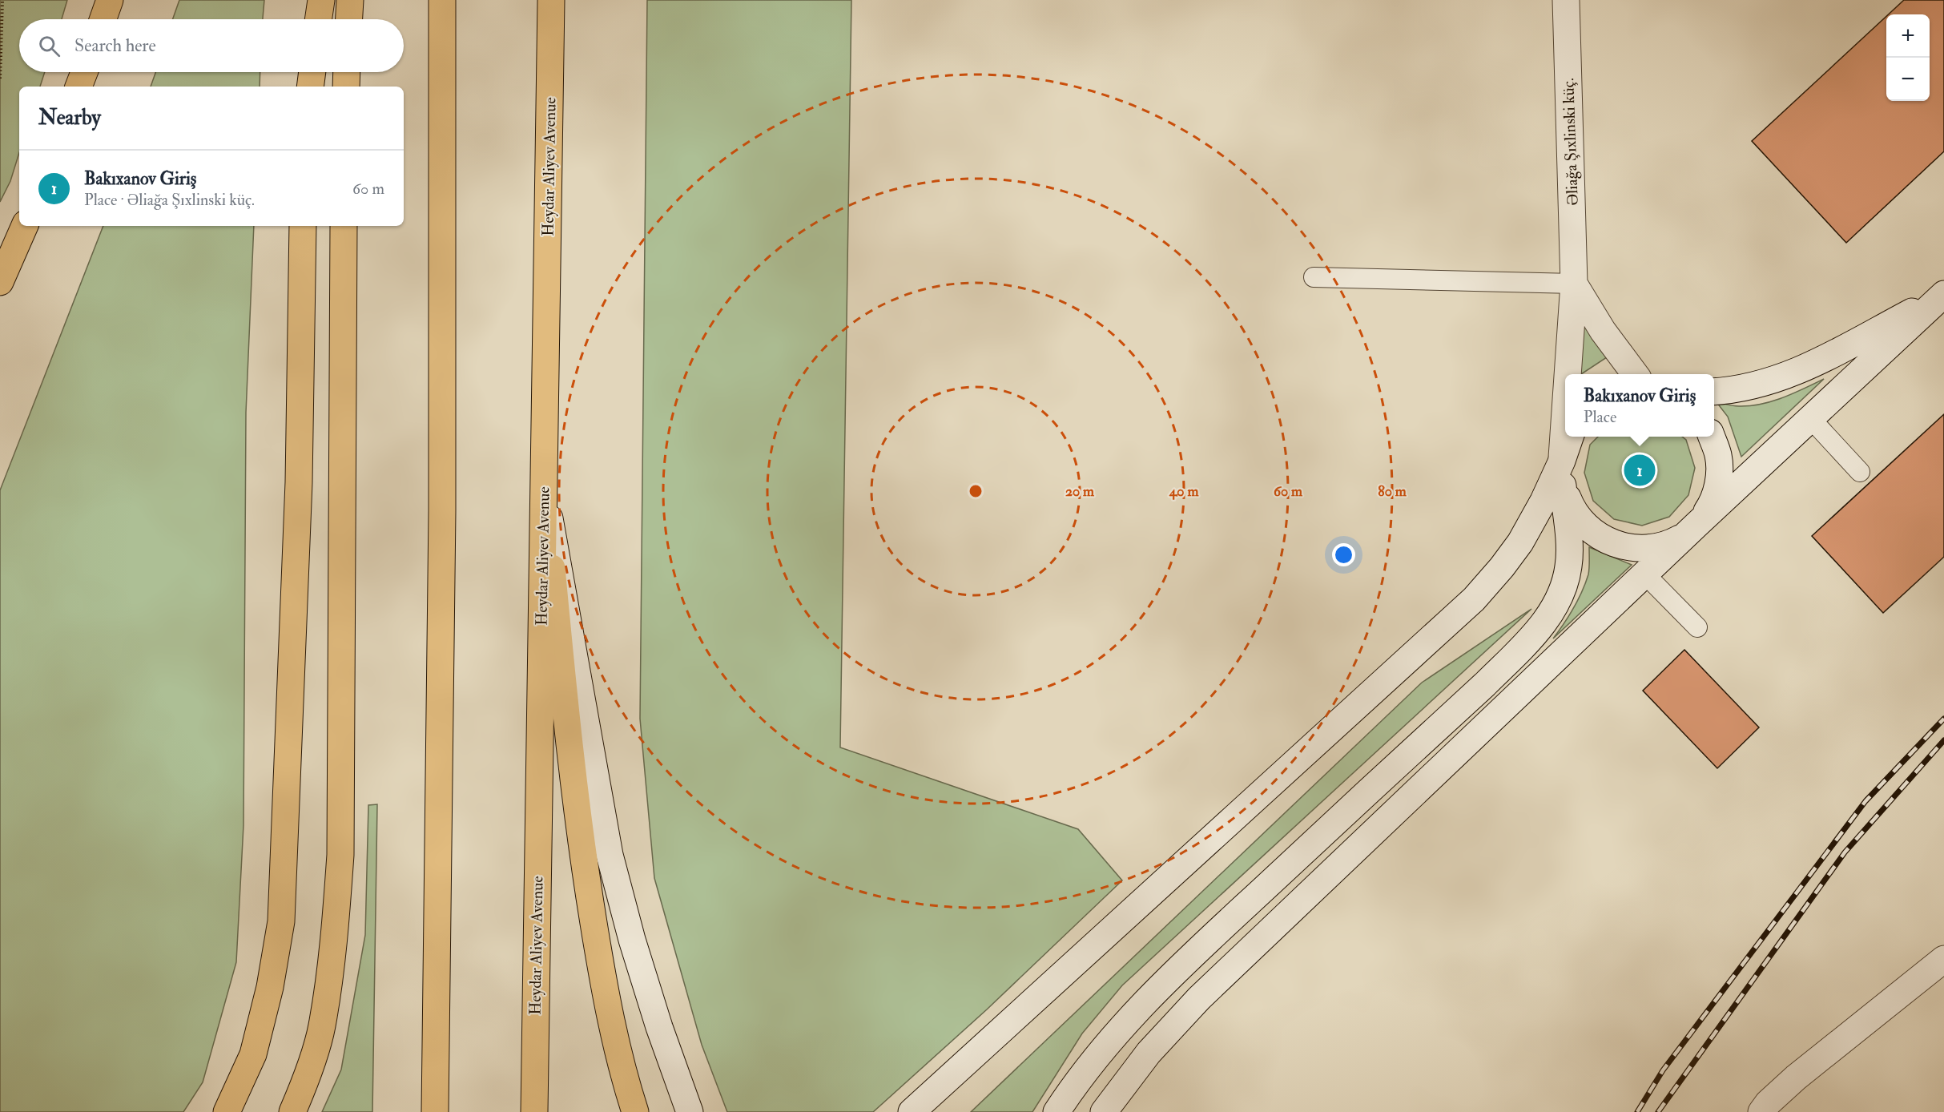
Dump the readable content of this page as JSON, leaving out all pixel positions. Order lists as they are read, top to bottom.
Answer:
{
  "streets": {
    "main road": ["Əliağa Şıxlinski küç.", "Heydar Aliyev Avenue"]
  },
  "page": {
    "map_buttons": ["+", "−"],
    "search": "Search here",
    "heading": "Nearby",
    "list": [
      {
        "mark": "1",
        "name": "Bakıxanov Giriş",
        "note": "Place · Əliağa Şıxlinski küç.",
        "value": "60 m"
      }
    ],
    "popup": ["Bakıxanov Giriş", "Place"],
    "pins": "1"
  },
  "rings": [
    "20 m",
    "40 m",
    "60 m",
    "80 m"
  ]
}
